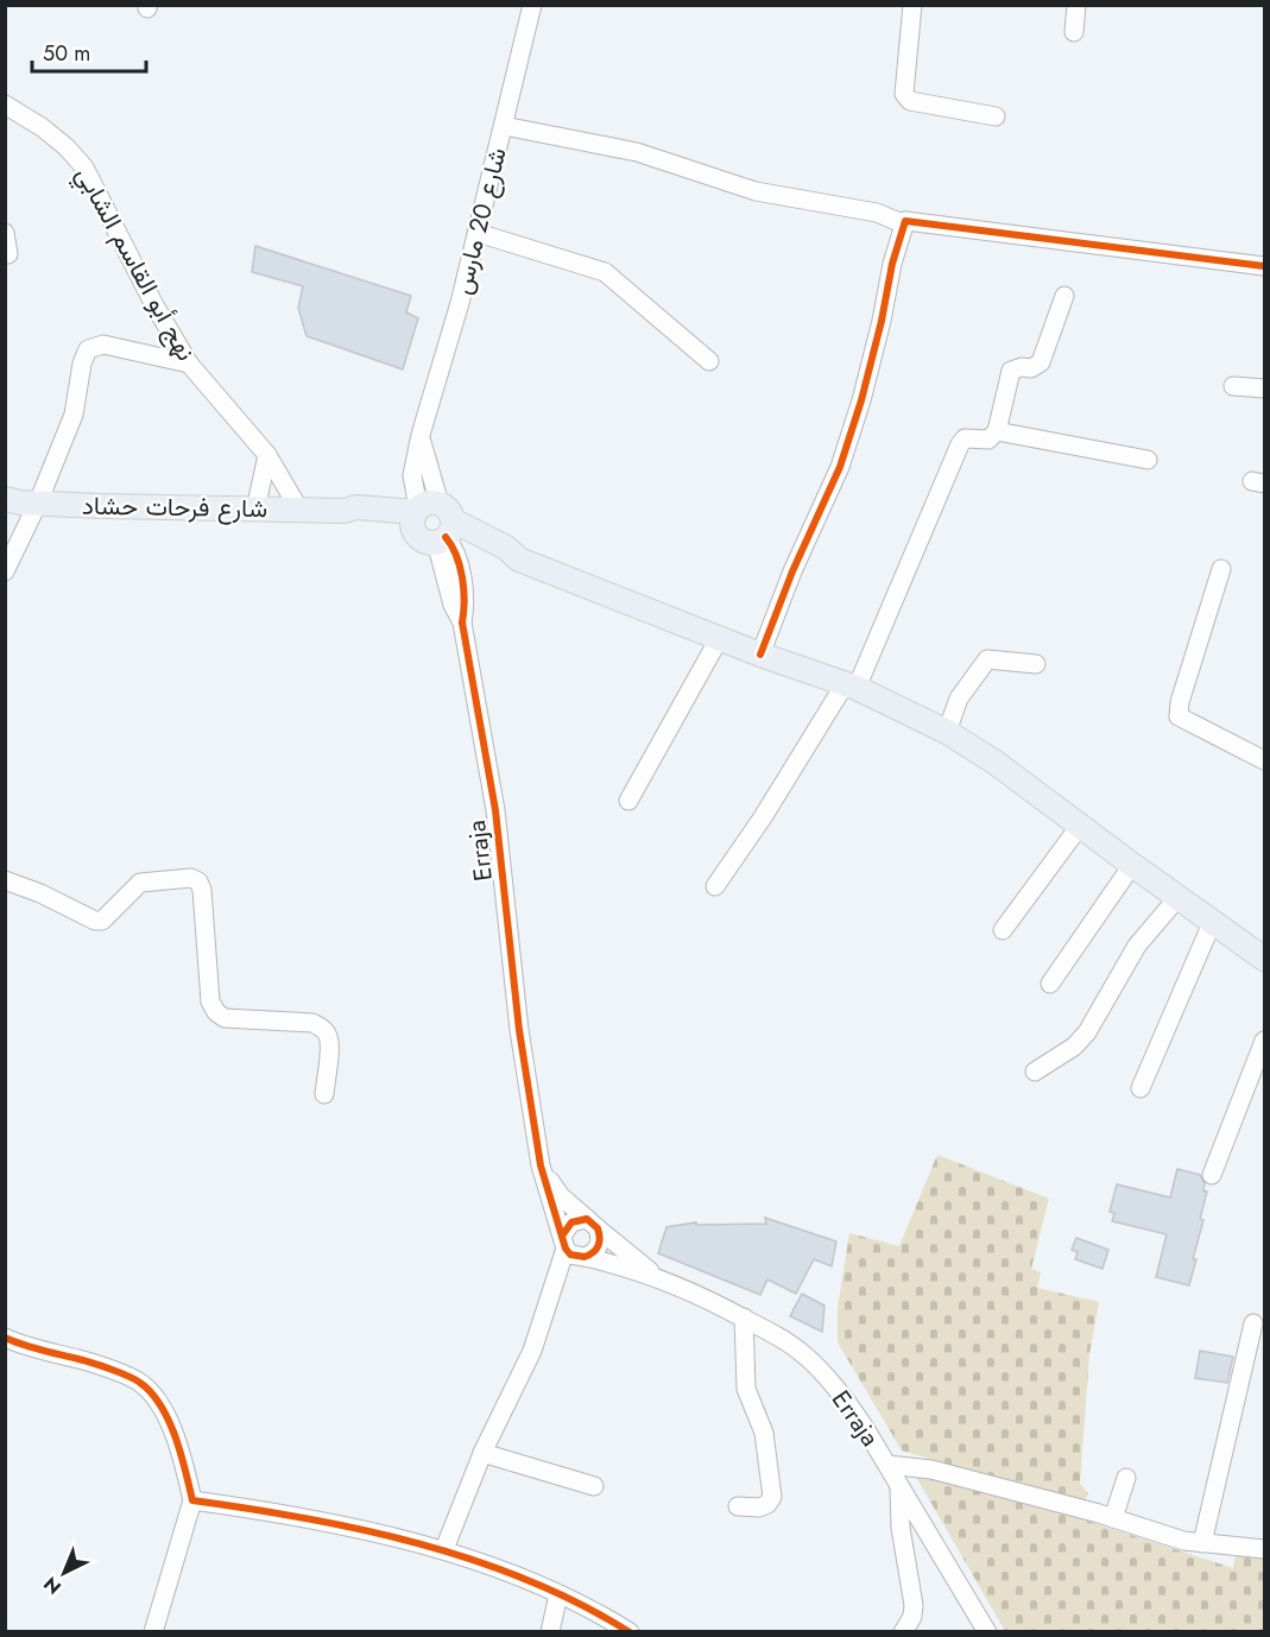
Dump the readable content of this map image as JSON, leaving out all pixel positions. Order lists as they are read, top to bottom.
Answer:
{
  "streets": {
    "main road": ["شارع فرحات حشاد"],
    "street": ["شارع 20 مارس", "نهج أبو القاسم الشابي", "Erraja"]
  },
  "crossings": [
    ["شارع 20 مارس", "شارع فرحات حشاد"],
    ["شارع 20 مارس", "Erraja"],
    ["نهج أبو القاسم الشابي", "شارع فرحات حشاد"],
    ["شارع فرحات حشاد", "Erraja"]
  ],
  "scale_bar": "50 m",
  "north": "bottom left"
}
